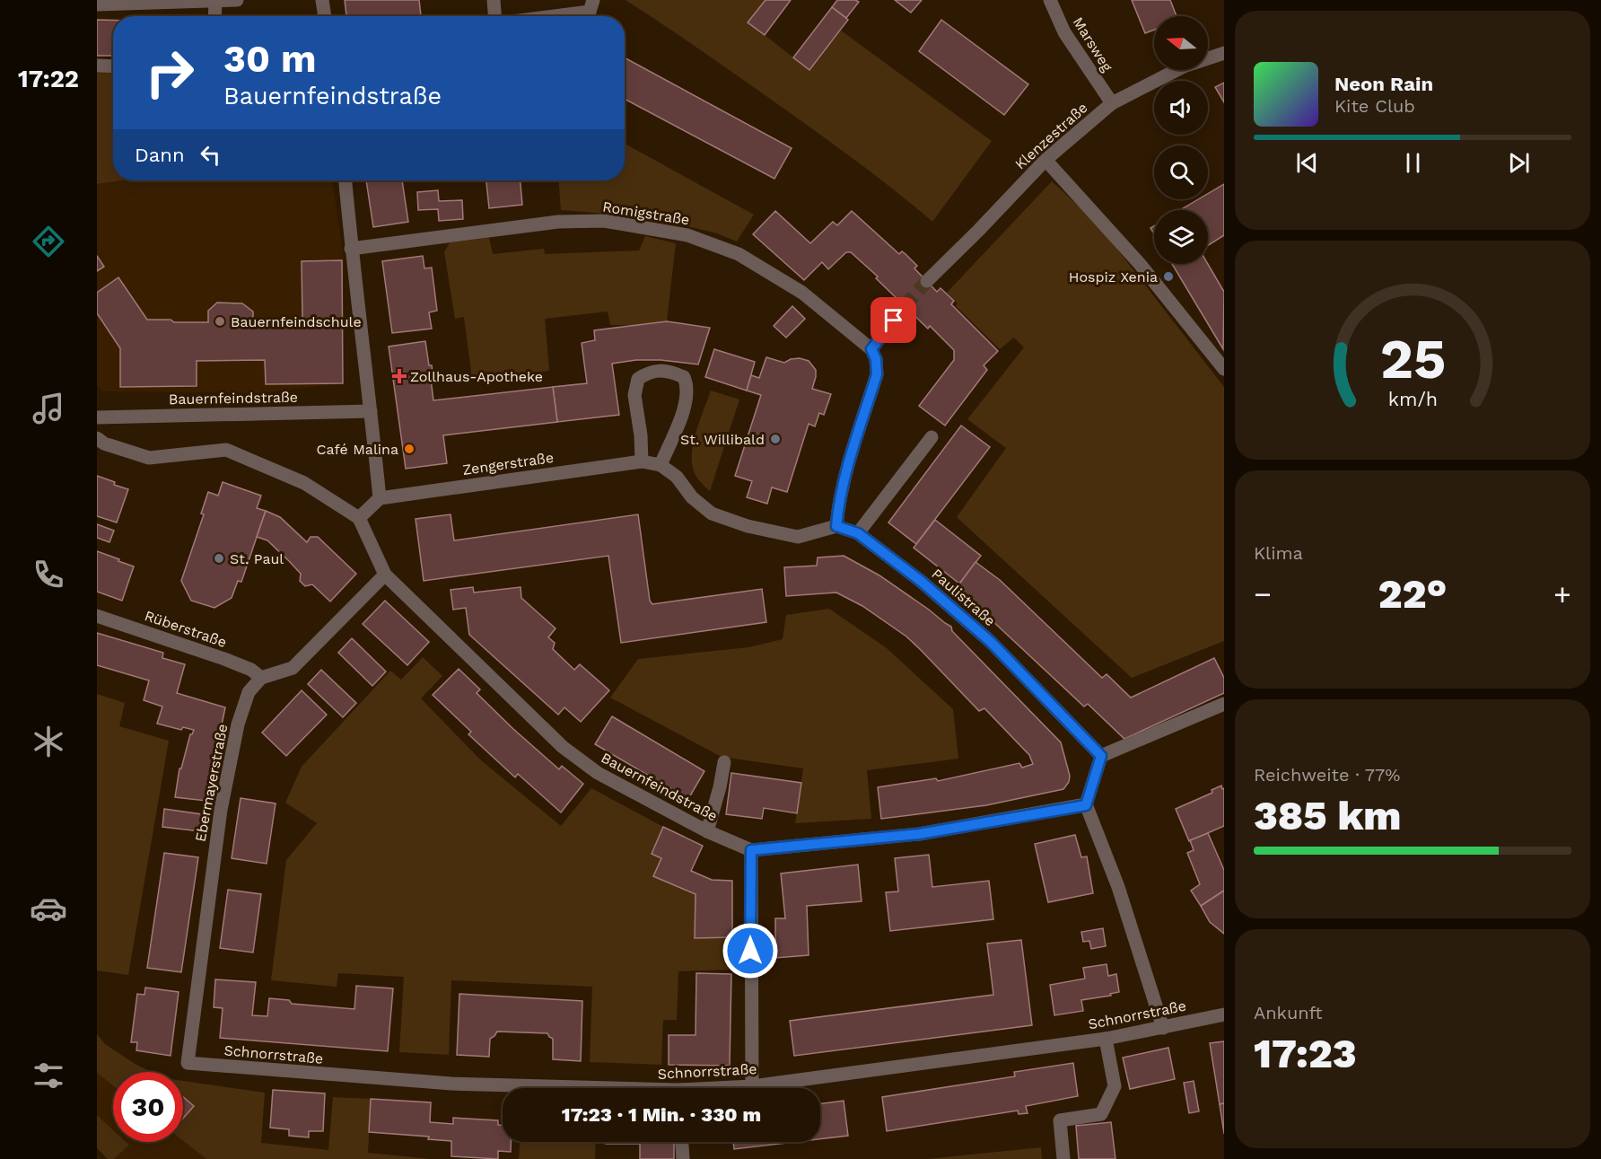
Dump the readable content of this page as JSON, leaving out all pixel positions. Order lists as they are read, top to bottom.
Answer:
{
  "streets": {
    "street": [
      "Marsweg",
      "Klenzestraße",
      "Romigstraße",
      "Bauernfeindstraße",
      "Zengerstraße",
      "Paulistraße",
      "Rüberstraße",
      "Ebermayerstraße",
      "Schnorrstraße"
    ]
  },
  "crossings": [
    ["Marsweg", "Klenzestraße"],
    ["Zengerstraße", "Paulistraße"],
    ["Rüberstraße", "Ebermayerstraße"],
    ["Ebermayerstraße", "Schnorrstraße"]
  ],
  "places": {
    "other": [
      "Hospiz Xenia",
      "Bauernfeindschule",
      "St. Willibald",
      "Café Malina",
      "St. Paul"
    ],
    "health": ["Zollhaus-Apotheke"]
  },
  "north": "left",
  "page": {
    "tabs": "17:22",
    "turn": ["30 m", "Bauernfeindstraße"],
    "song": ["Neon Rain", "Kite Club"],
    "then": "Dann",
    "tile": [
      "Klima",
      ["Reichweite · 77%", "385 km"],
      ["Ankunft", "17:23"]
    ],
    "heat": ["−", "22°", "+"],
    "limit": "30",
    "trip": "17:23 · 1 Min. · 330 m",
    "gauge": ["25", "km/h"]
  }
}
